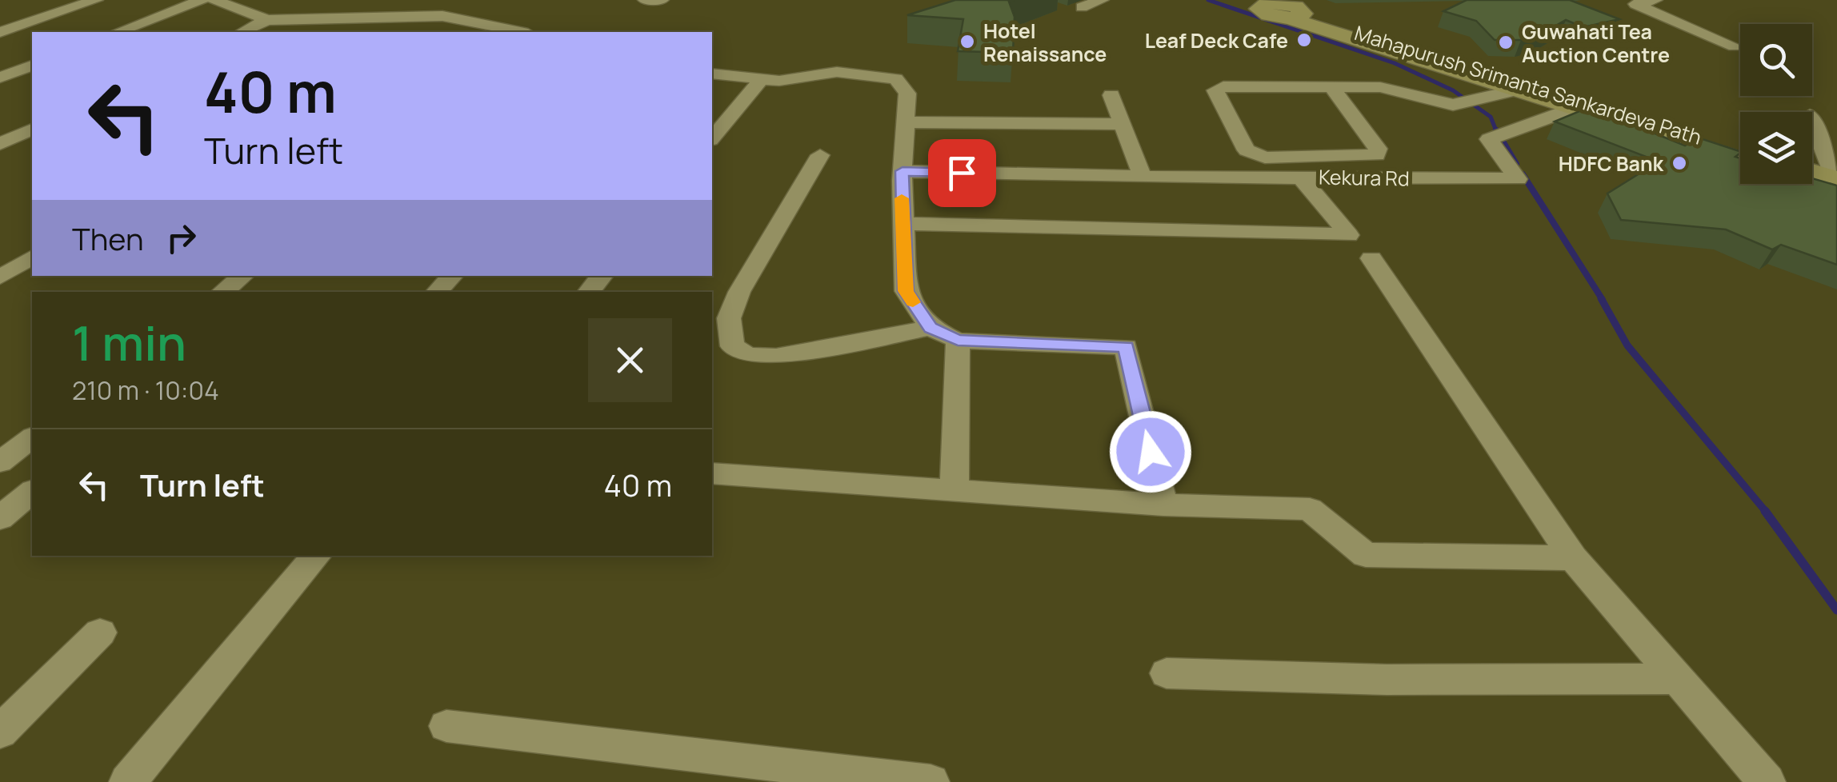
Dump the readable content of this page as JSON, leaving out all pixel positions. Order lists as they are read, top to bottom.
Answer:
{
  "streets": {
    "main road": ["Mahapurush Srimanta Sankardeva Path"],
    "street": ["Kekura Rd"]
  },
  "crossings": [
    ["Mahapurush Srimanta Sankardeva Path", "Kekura Rd"]
  ],
  "places": [
    "Leaf Deck Cafe",
    "Hotel Renaissance",
    "Guwahati Tea Auction Centre",
    "HDFC Bank"
  ],
  "page": {
    "turn": ["40 m", "Turn left"],
    "then": "Then",
    "heading": ["1 min", "210 m · 10:04"],
    "list": [
      {
        "name": "Turn left",
        "value": "40 m"
      }
    ]
  }
}
